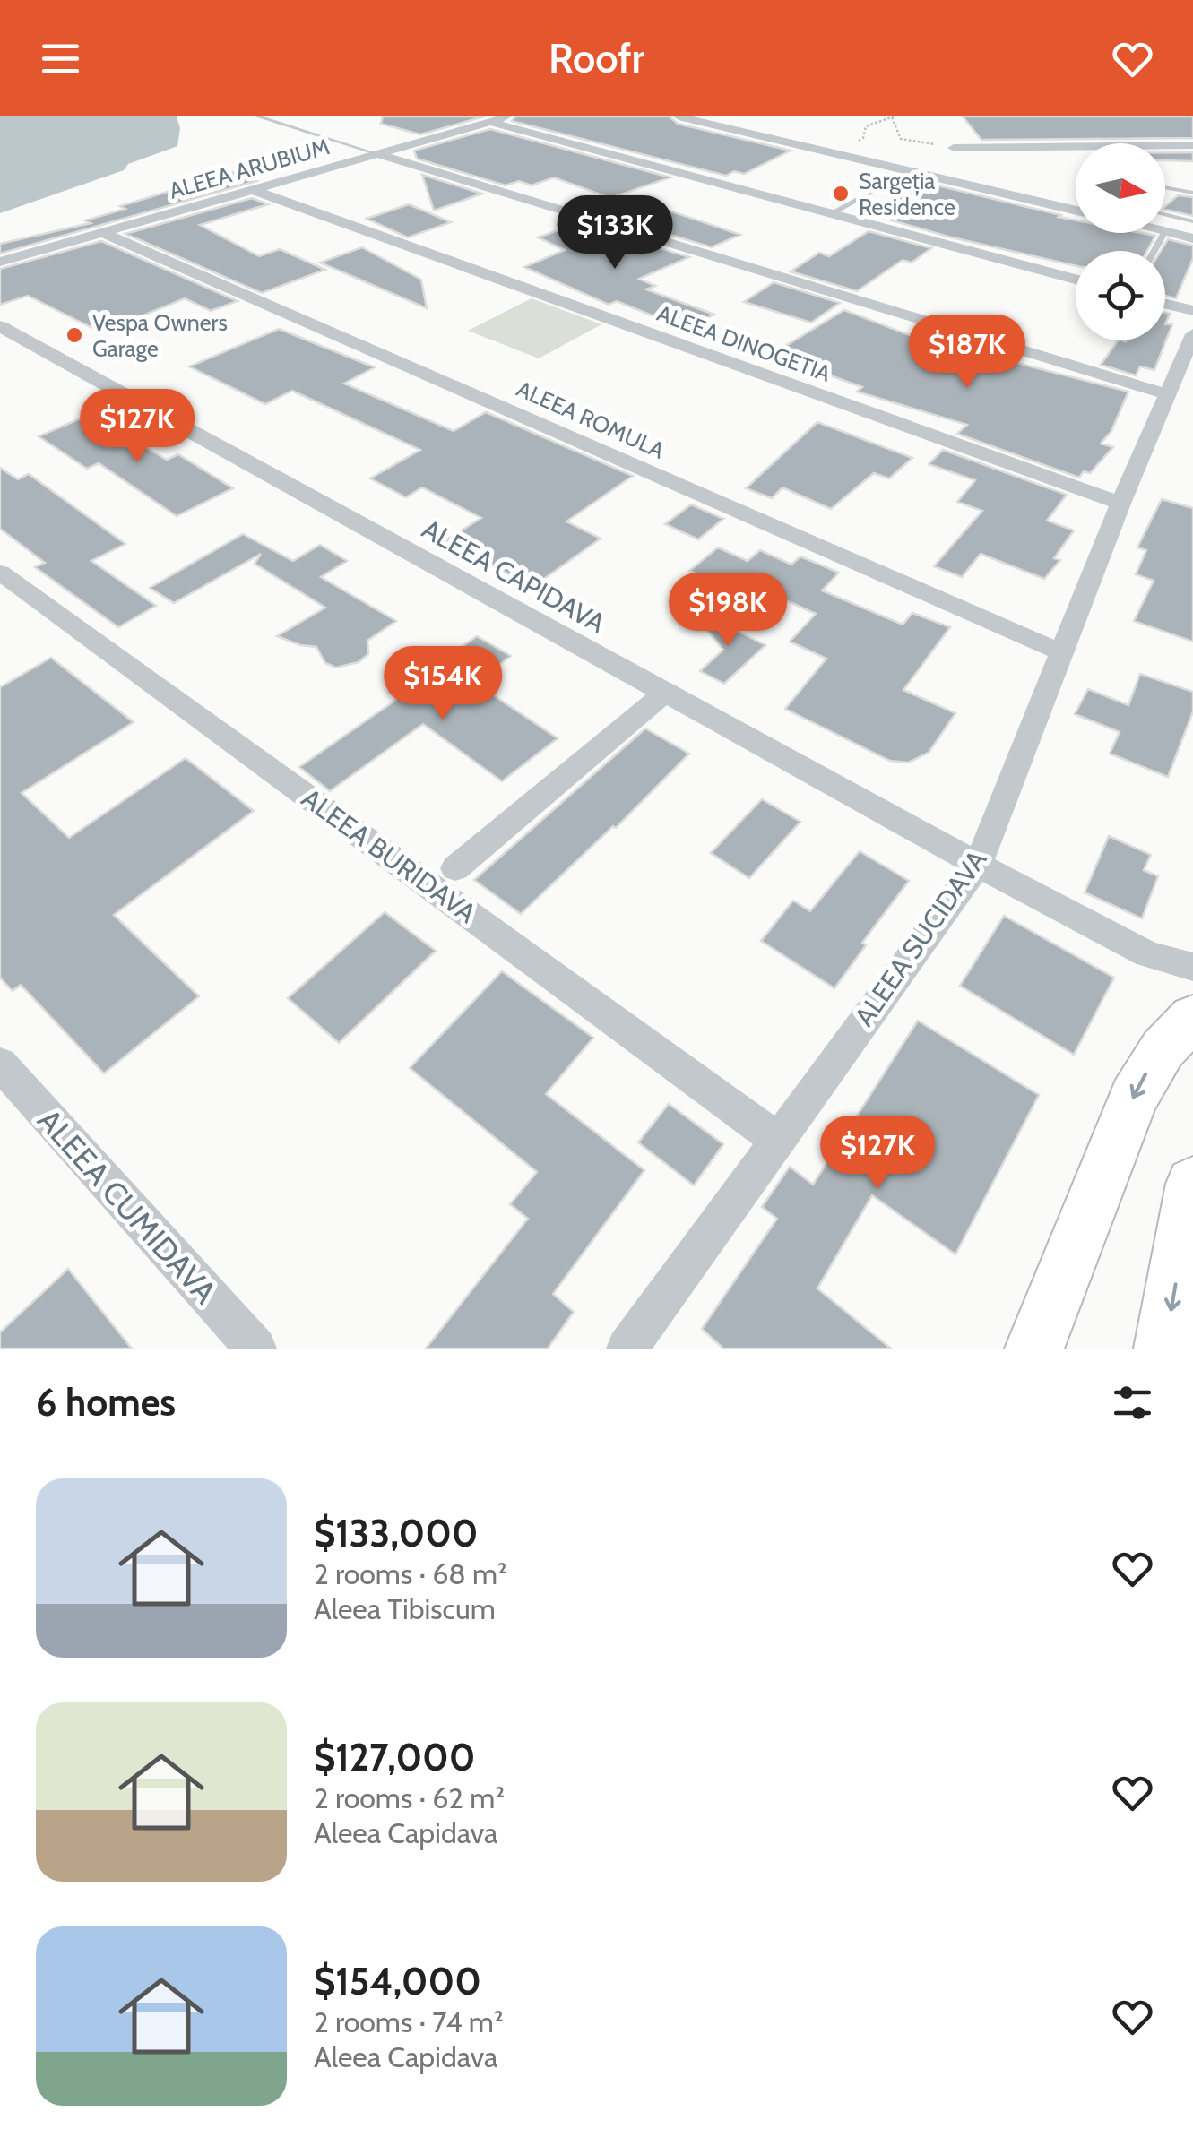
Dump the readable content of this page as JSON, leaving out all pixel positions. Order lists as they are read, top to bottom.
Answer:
{
  "streets": {
    "street": [
      "ALEEA ARUBIUM",
      "ALEEA DINOGETIA",
      "ALEEA ROMULA",
      "ALEEA CAPIDAVA",
      "ALEEA BURIDAVA",
      "ALEEA SUCIDAVA",
      "ALEEA CUMIDAVA"
    ]
  },
  "crossings": [
    ["ALEEA ARUBIUM", "ALEEA DINOGETIA"],
    ["ALEEA ARUBIUM", "ALEEA ROMULA"],
    ["ALEEA DINOGETIA", "ALEEA SUCIDAVA"],
    ["ALEEA ROMULA", "ALEEA SUCIDAVA"],
    ["ALEEA CAPIDAVA", "ALEEA SUCIDAVA"],
    ["ALEEA BURIDAVA", "ALEEA SUCIDAVA"]
  ],
  "places": ["Sargeția Residence", "Vespa Owners Garage"],
  "north": "right",
  "page": {
    "header": "Roofr",
    "price": [
      "$133K",
      "$187K",
      "$127K",
      "$198K",
      "$154K",
      "$127K"
    ],
    "heading": "6 homes",
    "list": [
      {
        "name": "$133,000",
        "note": "2 rooms · 68 m² · Aleea Tibiscum"
      },
      {
        "name": "$127,000",
        "note": "2 rooms · 62 m² · Aleea Capidava"
      },
      {
        "name": "$154,000",
        "note": "2 rooms · 74 m² · Aleea Capidava"
      }
    ]
  }
}
